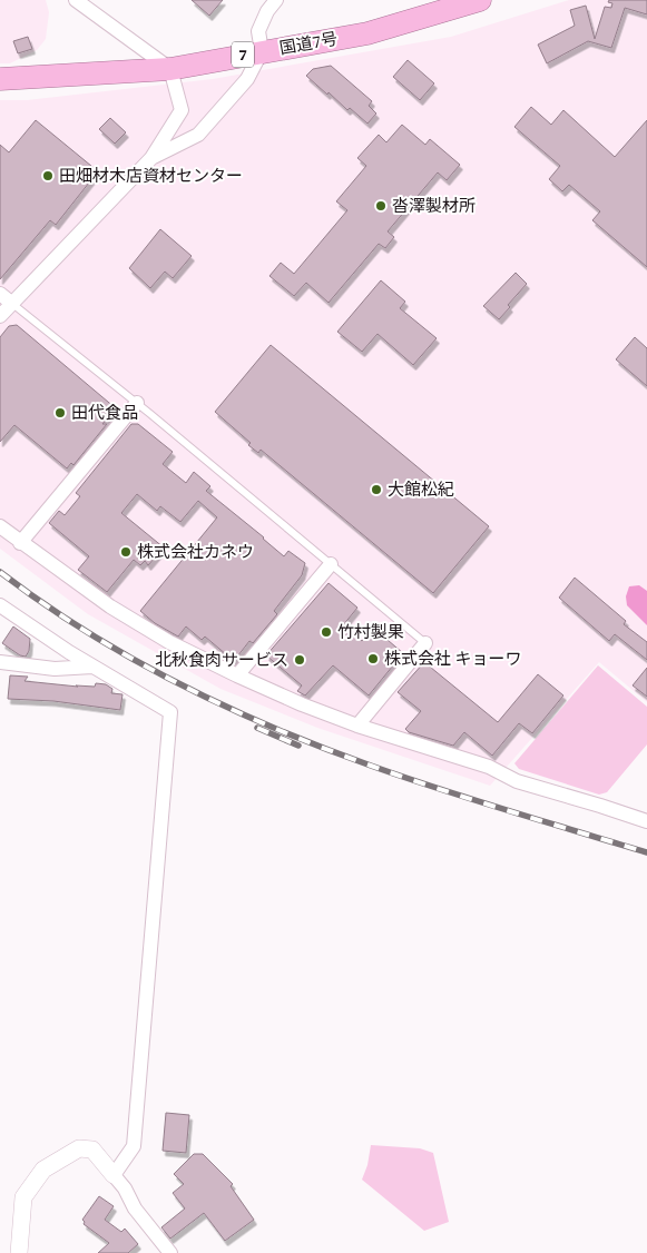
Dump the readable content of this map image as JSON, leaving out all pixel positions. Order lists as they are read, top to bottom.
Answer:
{
  "streets": {
    "highway": ["国道7号", "7"]
  },
  "places": [
    "田畑材木店資材センター",
    "沓澤製材所",
    "田代食品",
    "大館松紀",
    "株式会社カネウ",
    "竹村製果",
    "株式会社 キョーワ",
    "北秋食肉サービス"
  ]
}
